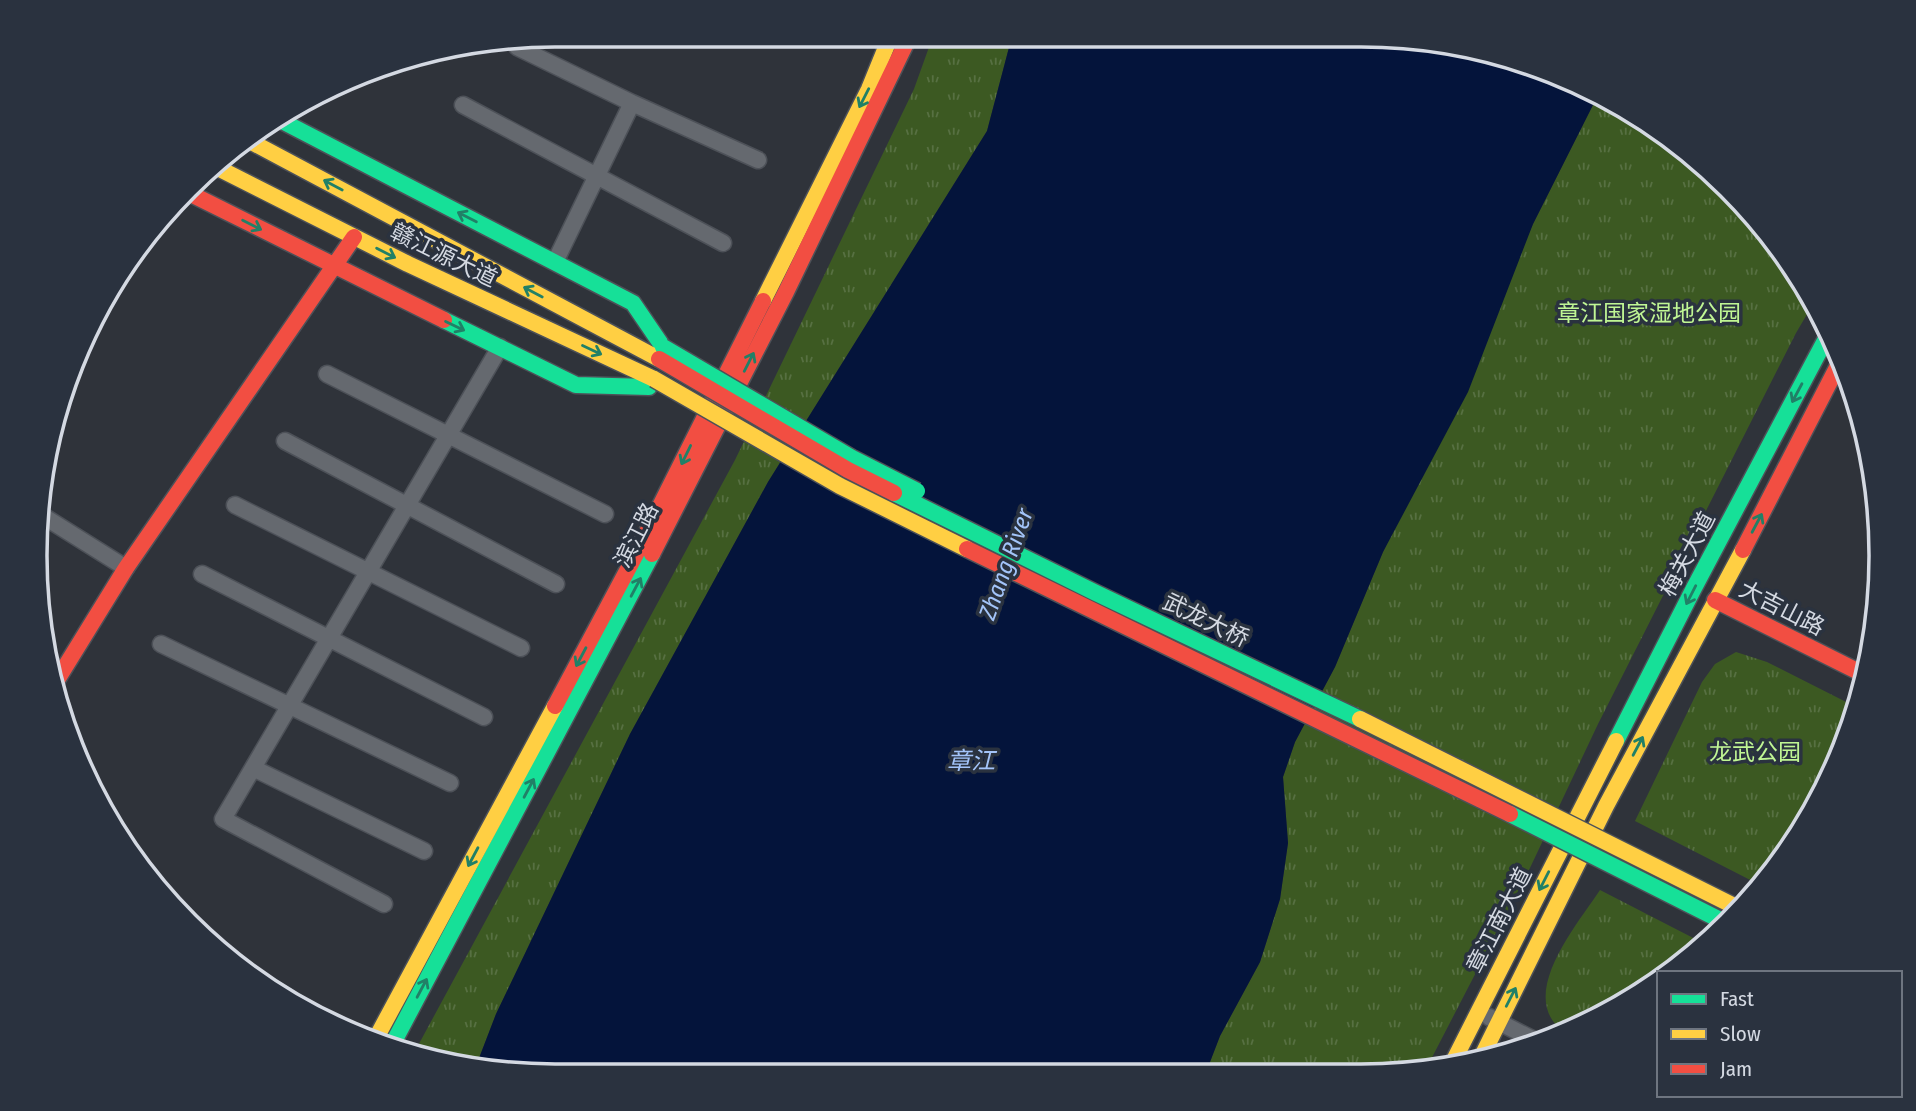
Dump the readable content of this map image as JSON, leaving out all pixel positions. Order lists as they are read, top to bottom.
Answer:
{
  "streets": {
    "main road": [
      "赣江源大道",
      "滨江路",
      "梅关大道",
      "大吉山路",
      "武龙大桥",
      "章江南大道"
    ]
  },
  "crossings": [
    ["赣江源大道", "武龙大桥"],
    ["梅关大道", "大吉山路"],
    ["梅关大道", "章江南大道"]
  ],
  "water": ["Zhang River", "章江"],
  "parks": ["章江国家湿地公园", "龙武公园"],
  "legend": ["Fast", "Slow", "Jam"]
}
